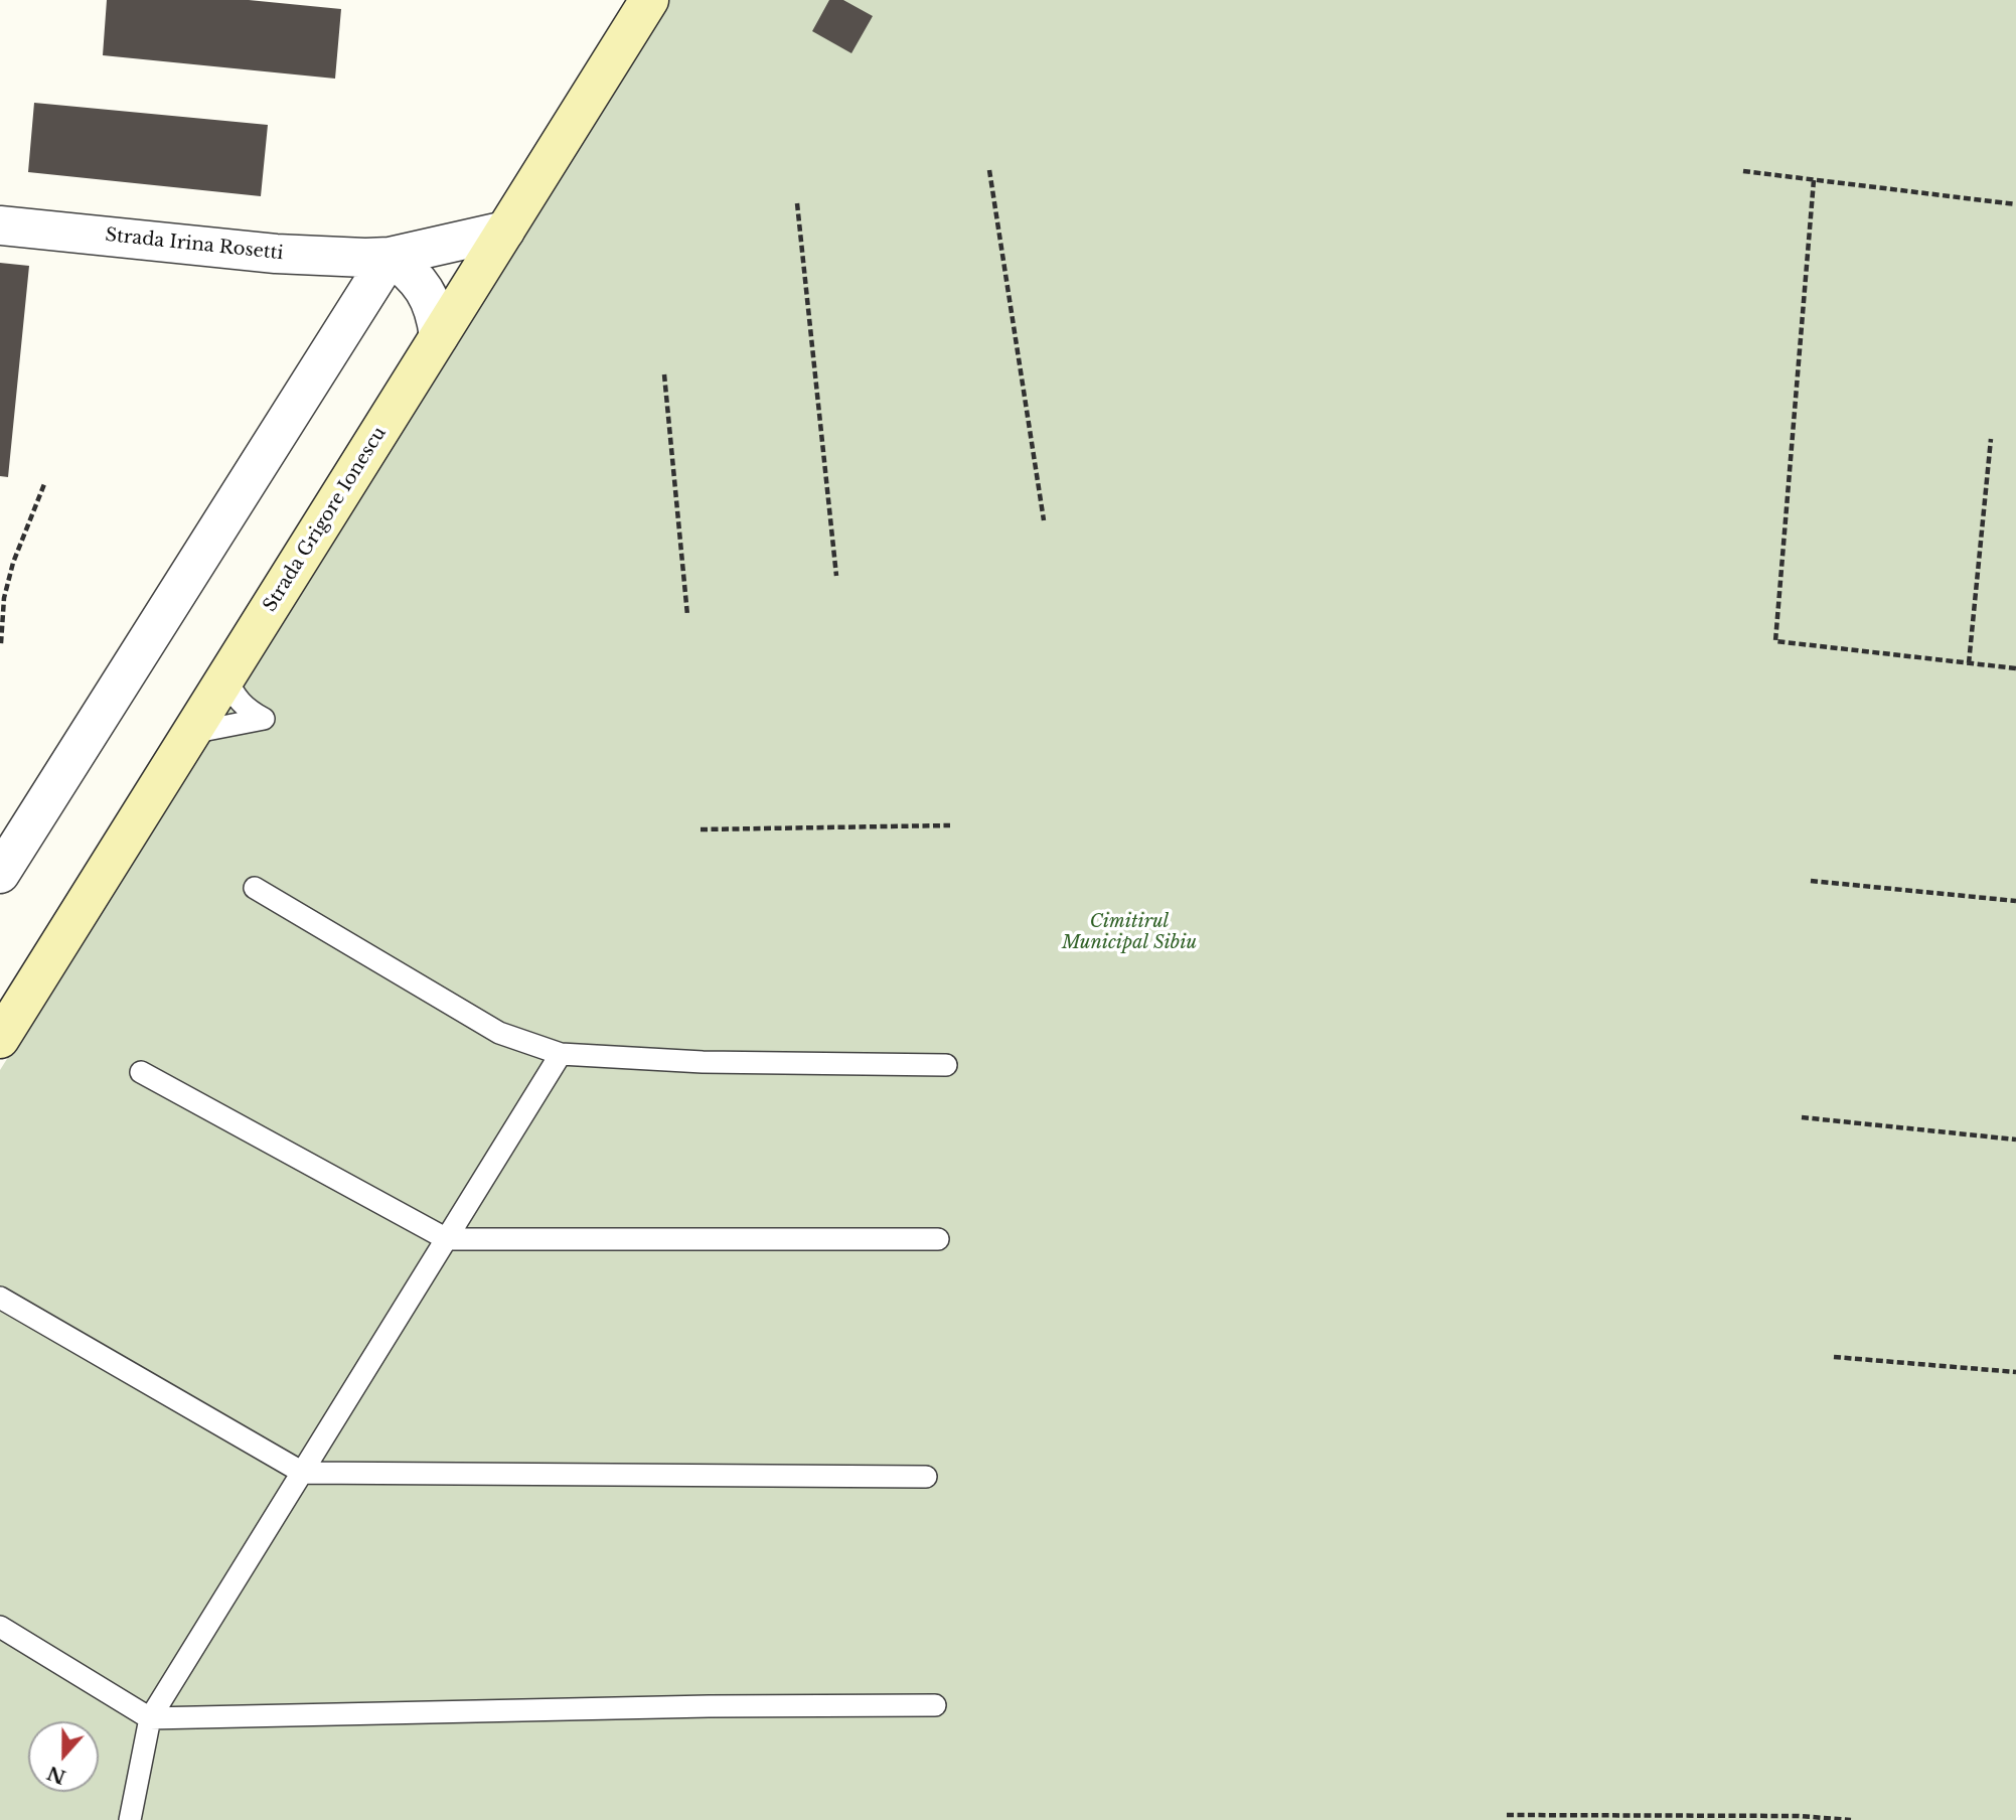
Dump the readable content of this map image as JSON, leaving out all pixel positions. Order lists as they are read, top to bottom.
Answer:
{
  "streets": {
    "main road": ["Strada Grigore Ionescu"],
    "street": ["Strada Irina Rosetti"]
  },
  "crossings": [
    ["Strada Irina Rosetti", "Strada Grigore Ionescu"]
  ],
  "parks": ["Cimitirul Municipal Sibiu"],
  "north": "bottom"
}
